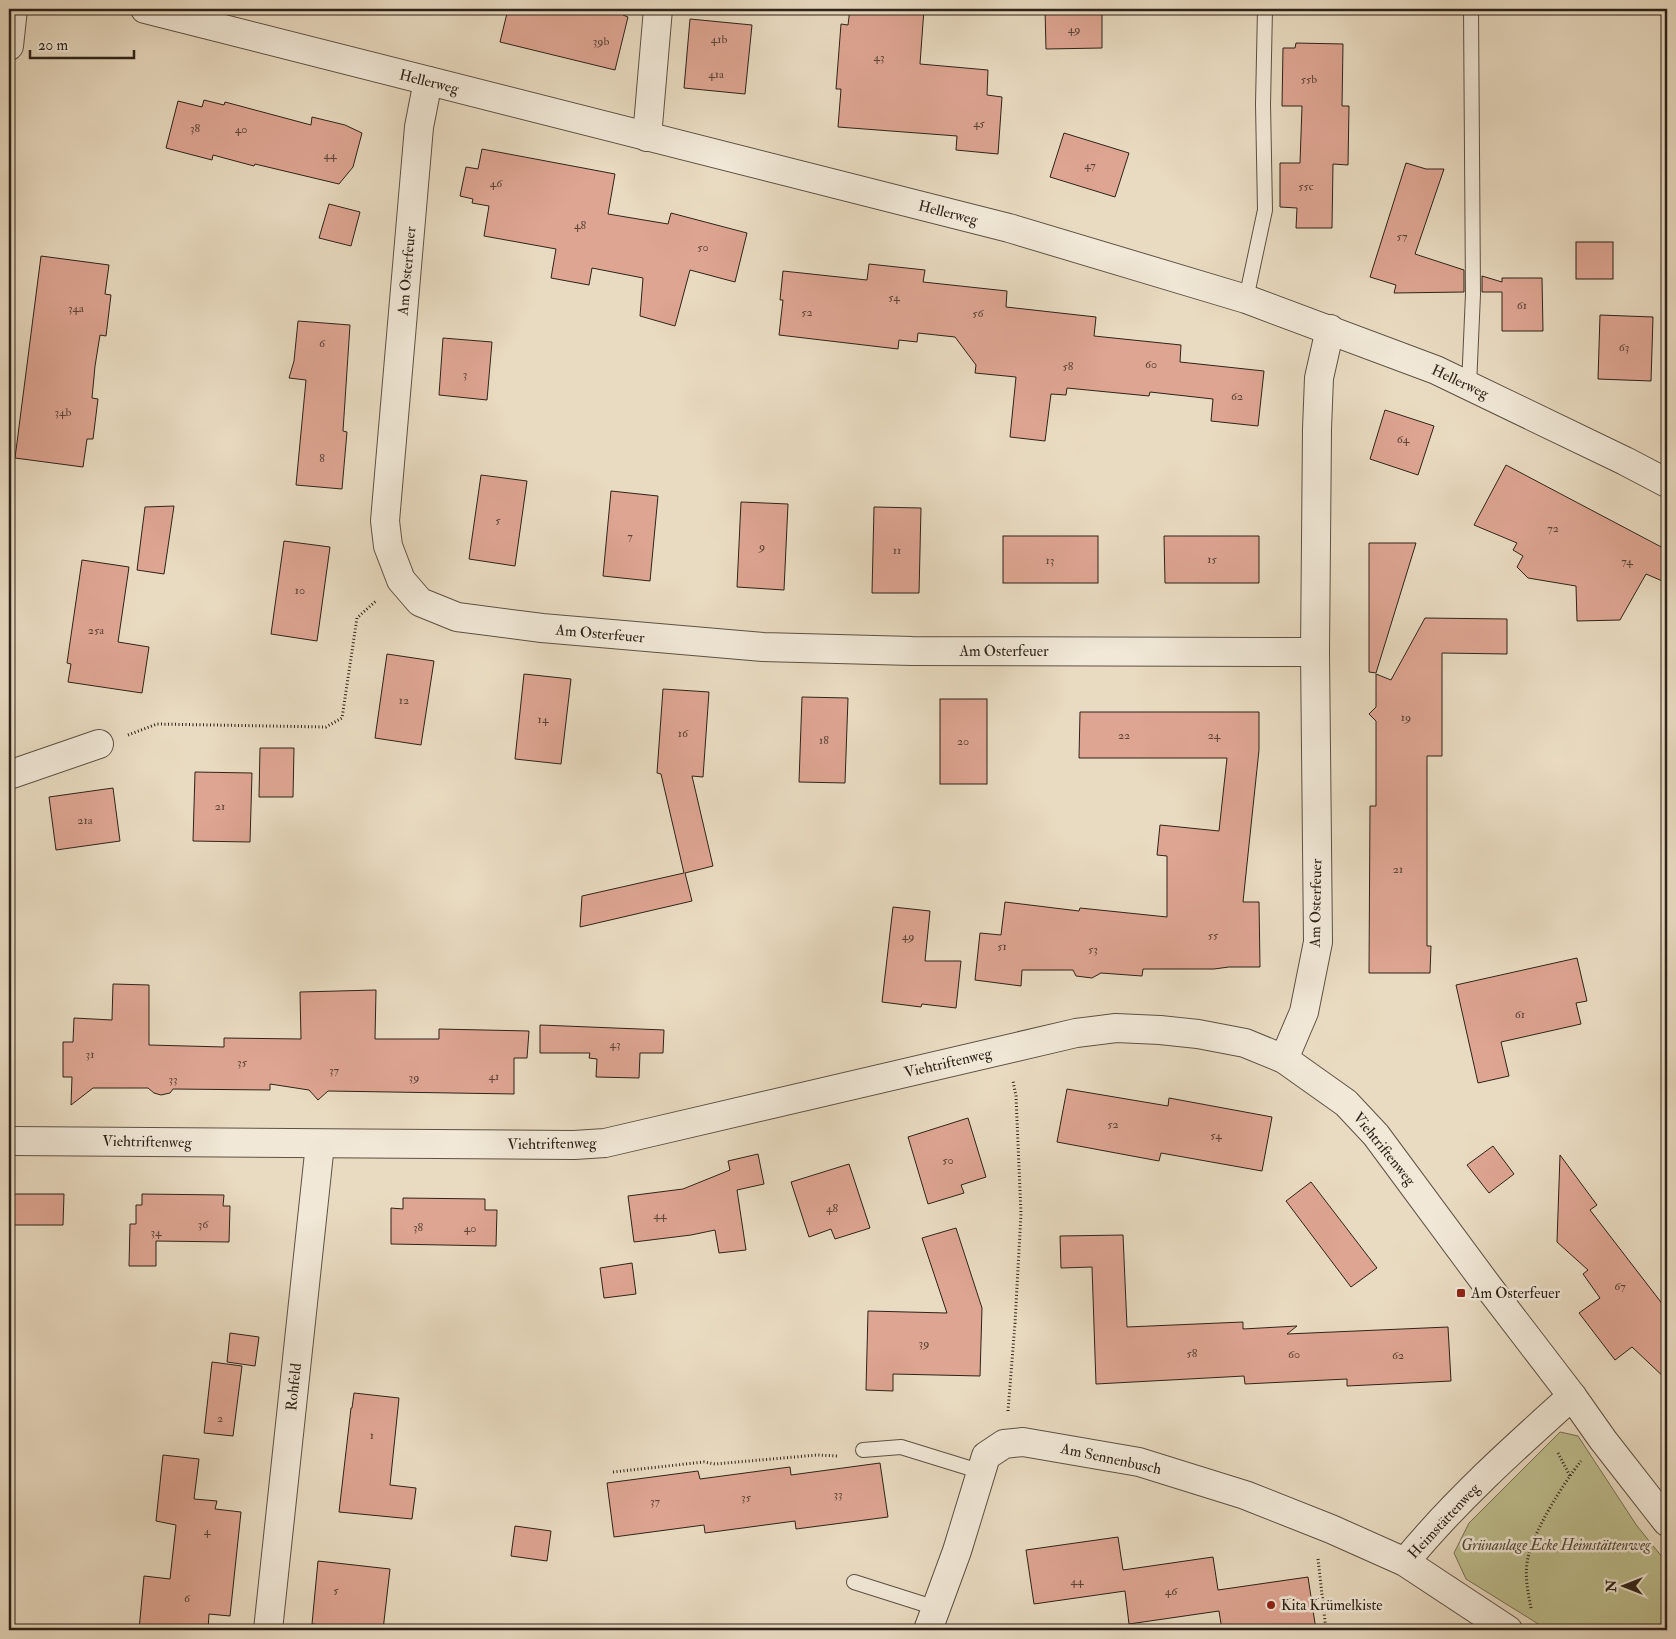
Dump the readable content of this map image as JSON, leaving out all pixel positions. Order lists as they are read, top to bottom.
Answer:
{
  "streets": {
    "street": [
      "Hellerweg",
      "Am Osterfeuer",
      "Viehtriftenweg",
      "Rohfeld",
      "Am Sennenbusch",
      "Heimstättenweg"
    ]
  },
  "crossings": [
    ["Hellerweg", "Am Osterfeuer"],
    ["Am Osterfeuer", "Viehtriftenweg"],
    ["Viehtriftenweg", "Rohfeld"],
    ["Viehtriftenweg", "Heimstättenweg"],
    ["Am Sennenbusch", "Heimstättenweg"]
  ],
  "parks": ["Grünanlage Ecke Heimstättenweg"],
  "places": {
    "transit": ["Am Osterfeuer"],
    "other": ["Kita Krümelkiste"]
  },
  "house_numbers": [
    "49",
    "41b",
    "39b",
    "43",
    "41a",
    "55b",
    "45",
    "38",
    "40",
    "44",
    "47",
    "46",
    "55c",
    "48",
    "57",
    "50",
    "54",
    "61",
    "34a",
    "52",
    "56",
    "6",
    "63",
    "60",
    "58",
    "3",
    "62",
    "34b",
    "64",
    "8",
    "5",
    "72",
    "7",
    "9",
    "11",
    "15",
    "13",
    "74",
    "10",
    "25a",
    "12",
    "19",
    "14",
    "16",
    "22",
    "24",
    "18",
    "20",
    "21",
    "21a",
    "21",
    "55",
    "49",
    "51",
    "53",
    "61",
    "43",
    "31",
    "35",
    "37",
    "41",
    "39",
    "33",
    "52",
    "54",
    "50",
    "48",
    "44",
    "36",
    "38",
    "40",
    "34",
    "67",
    "39",
    "58",
    "60",
    "62",
    "2",
    "1",
    "33",
    "35",
    "37",
    "4",
    "44",
    "5",
    "46",
    "6"
  ],
  "scale_bar": "20 m",
  "north": "left"
}
